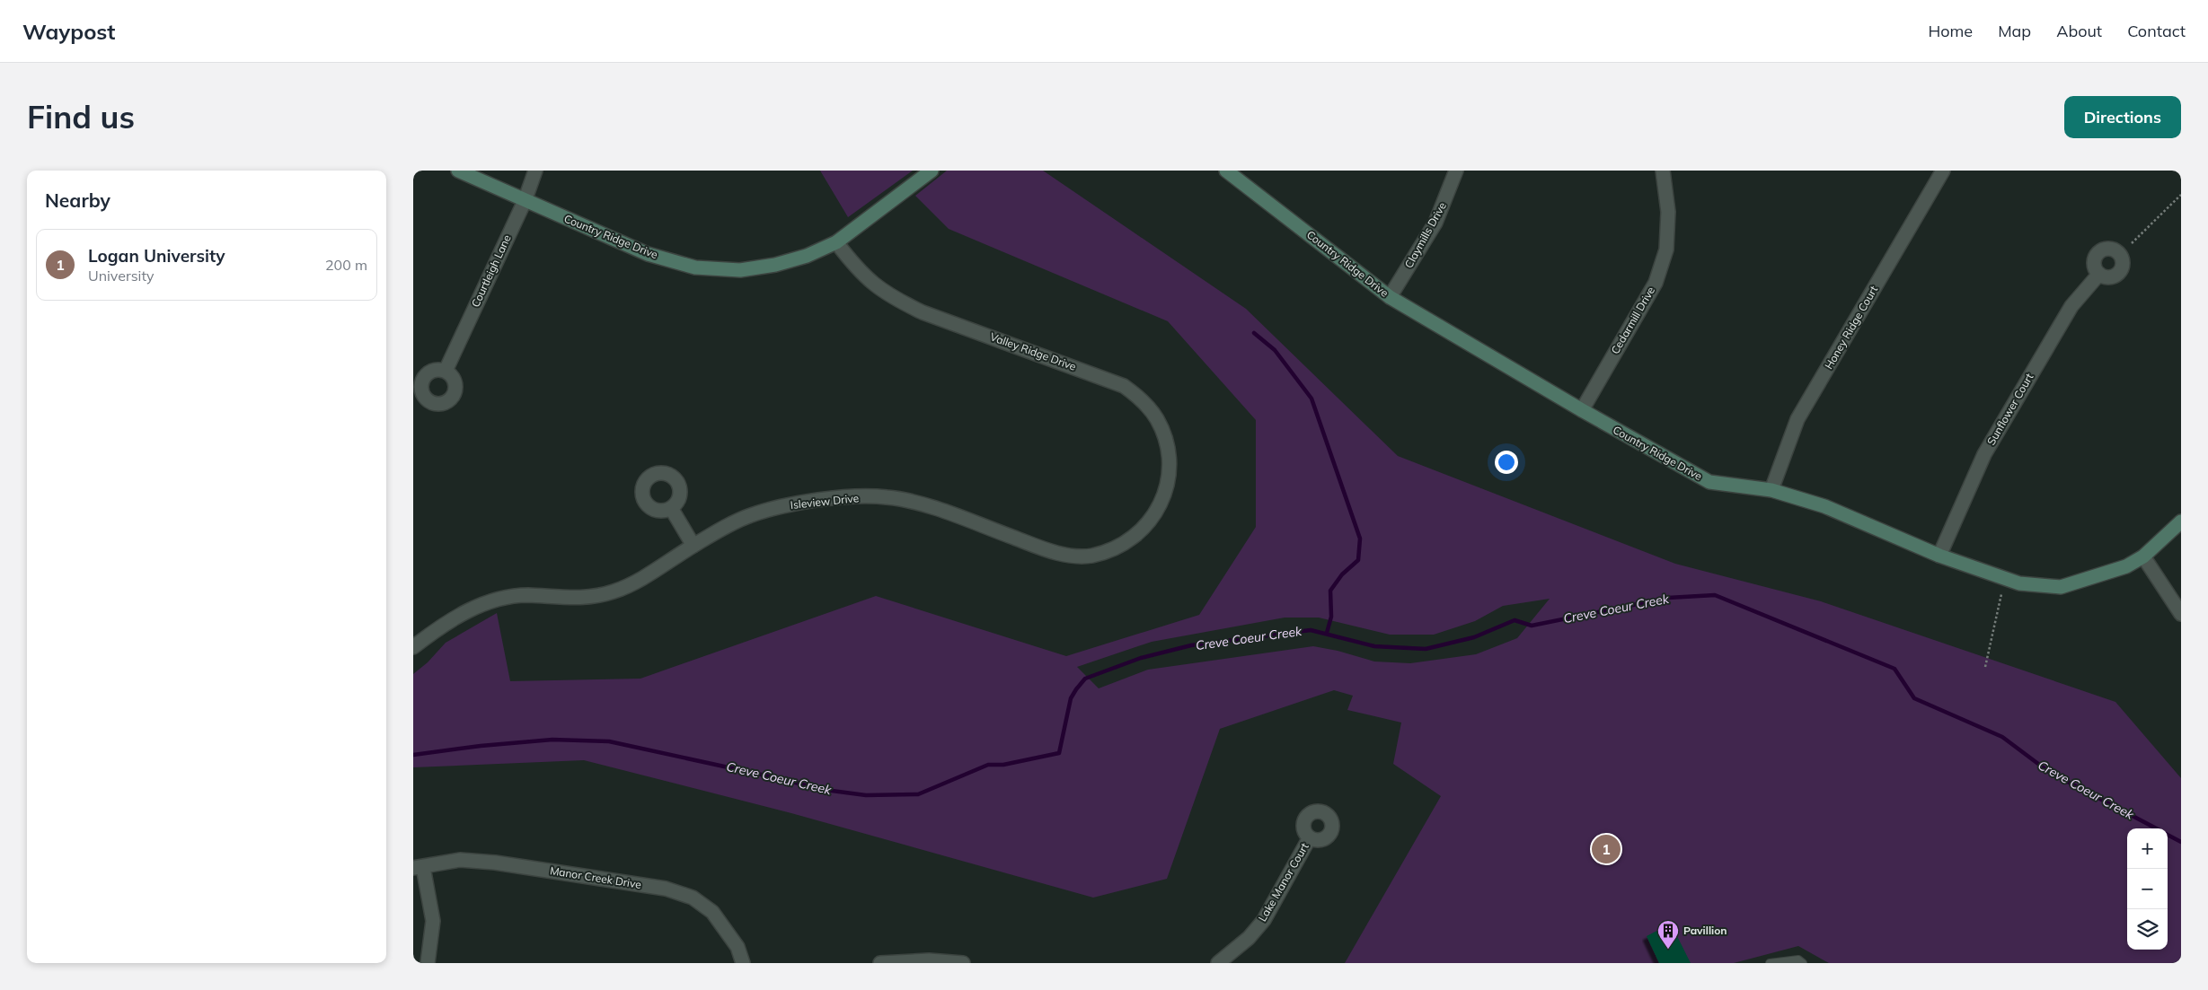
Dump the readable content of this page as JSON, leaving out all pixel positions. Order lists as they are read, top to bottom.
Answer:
{
  "streets": {
    "street": [
      "Claymills Drive",
      "Country Ridge Drive",
      "Courtleigh Lane",
      "Cedarmill Drive",
      "Honey Ridge Court",
      "Valley Ridge Drive",
      "Sunflower Court",
      "Isleview Drive",
      "Manor Creek Drive",
      "Lake Manor Court"
    ]
  },
  "crossings": [
    ["Claymills Drive", "Country Ridge Drive"],
    ["Country Ridge Drive", "Courtleigh Lane"],
    ["Country Ridge Drive", "Cedarmill Drive"],
    ["Country Ridge Drive", "Honey Ridge Court"],
    ["Country Ridge Drive", "Valley Ridge Drive"],
    ["Country Ridge Drive", "Sunflower Court"],
    ["Valley Ridge Drive", "Isleview Drive"]
  ],
  "water": ["Creve Coeur Creek"],
  "places": {
    "building": ["Pavillion"]
  },
  "page": {
    "header": "Waypost",
    "nav": [
      "Home",
      "Map",
      "About",
      "Contact"
    ],
    "buttons": "Directions",
    "title": "Find us",
    "heading": "Nearby",
    "list": [
      {
        "mark": "1",
        "name": "Logan University",
        "note": "University",
        "value": "200 m"
      }
    ],
    "map_buttons": ["+", "−"],
    "pins": "1"
  }
}
